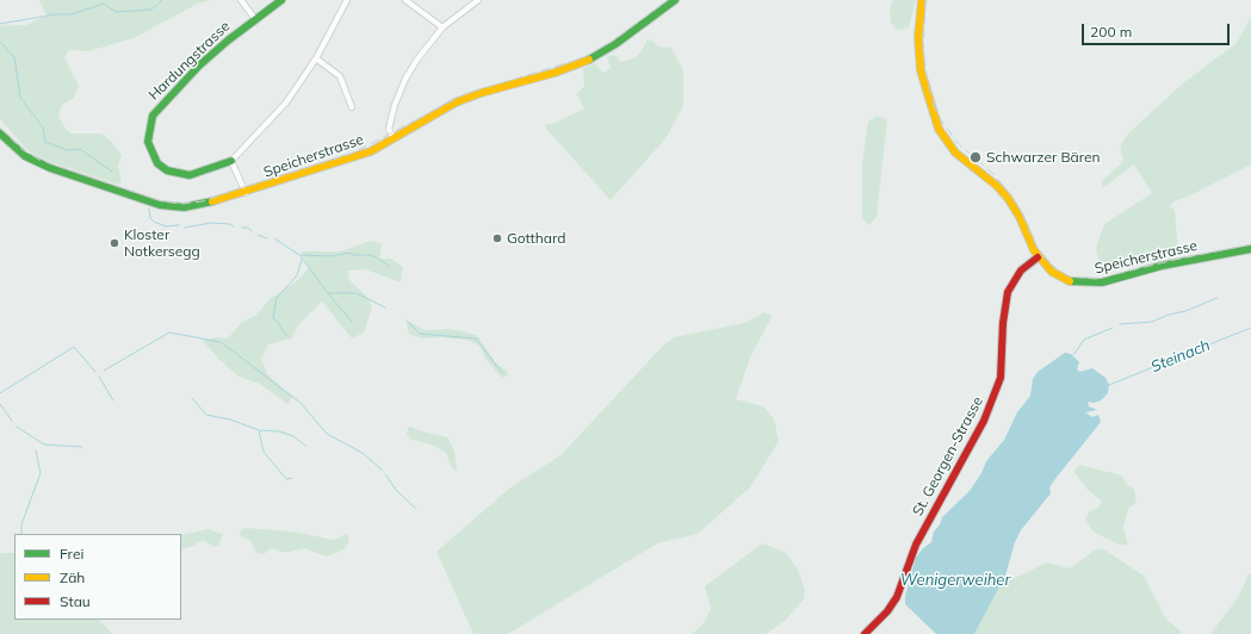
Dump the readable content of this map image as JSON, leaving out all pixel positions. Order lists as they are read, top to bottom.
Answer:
{
  "streets": {
    "main road": ["Hardungstrasse", "Speicherstrasse", "St. Georgen-Strasse"]
  },
  "crossings": [
    ["Speicherstrasse", "St. Georgen-Strasse"]
  ],
  "water": ["Steinach", "Wenigerweiher"],
  "places": ["Schwarzer Bären", "Gotthard", "Kloster Notkersegg"],
  "legend": ["Frei", "Zäh", "Stau"],
  "scale_bar": "200 m"
}
